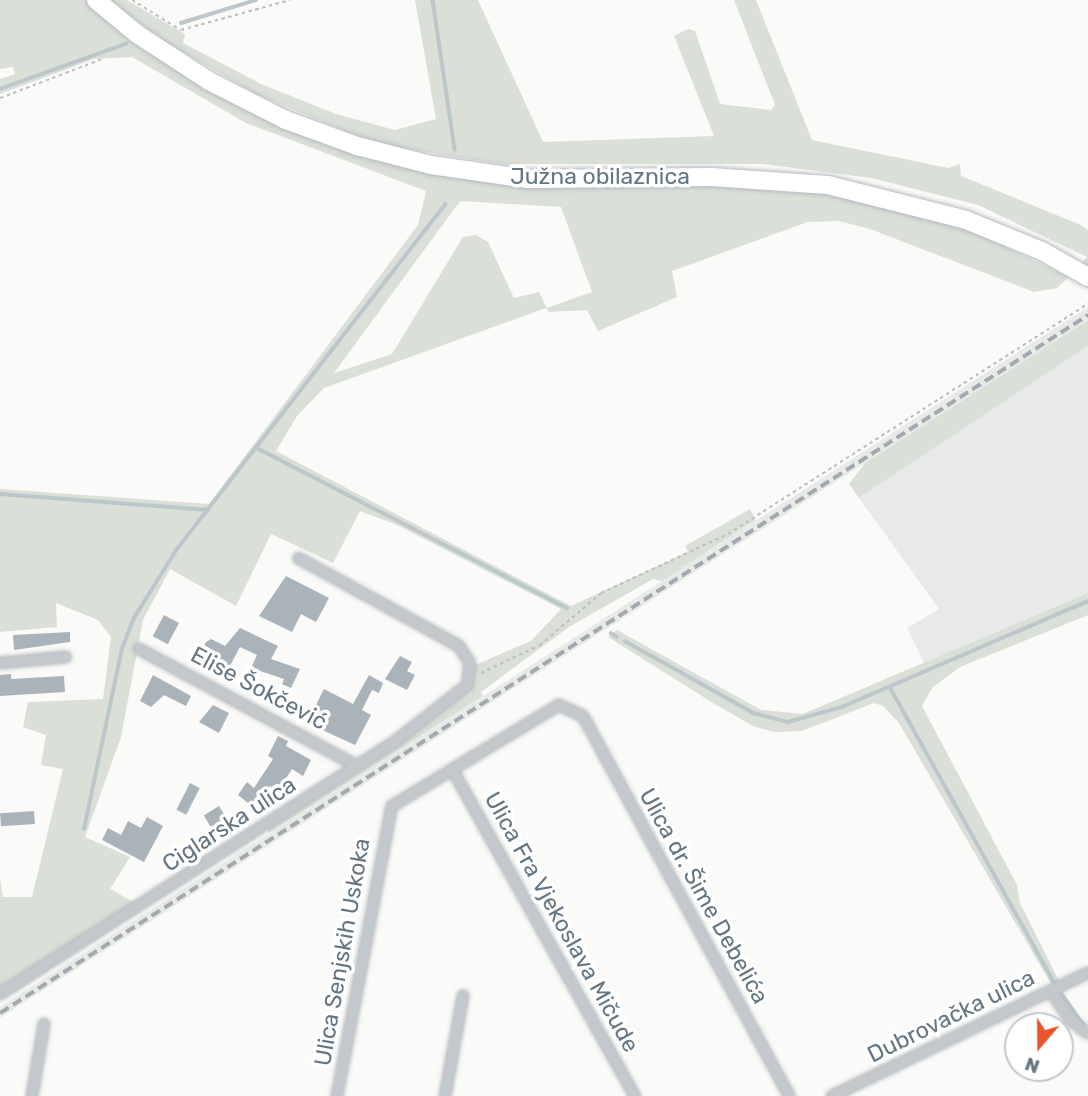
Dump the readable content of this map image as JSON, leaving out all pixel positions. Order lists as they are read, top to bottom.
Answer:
{
  "streets": {
    "main road": ["Južna obilaznica"],
    "street": [
      "Elise Šokčević",
      "Ciglarska ulica",
      "Ulica dr. Šime Debelića",
      "Ulica Fra Vjekoslava Mičude",
      "Ulica Senjskih Uskoka",
      "Dubrovačka ulica"
    ]
  },
  "crossings": [
    ["Elise Šokčević", "Ciglarska ulica"],
    ["Ulica dr. Šime Debelića", "Ulica Fra Vjekoslava Mičude"],
    ["Ulica dr. Šime Debelića", "Ulica Senjskih Uskoka"],
    ["Ulica Fra Vjekoslava Mičude", "Ulica Senjskih Uskoka"]
  ],
  "north": "bottom"
}
